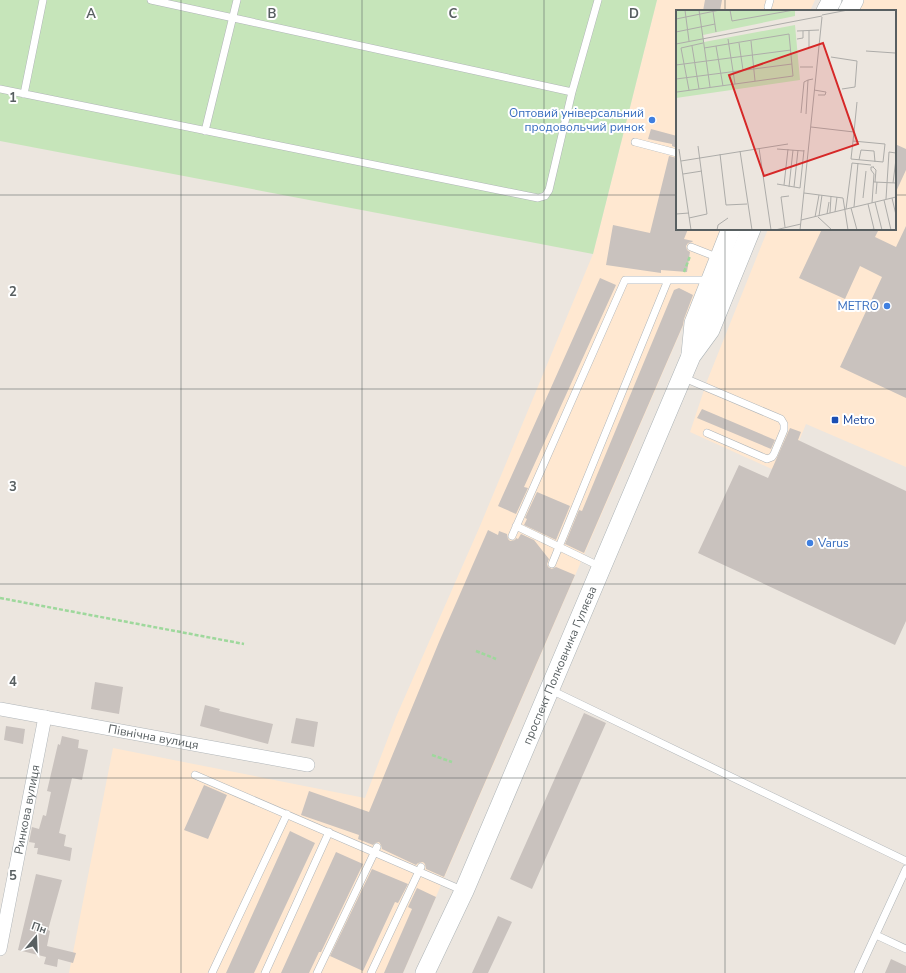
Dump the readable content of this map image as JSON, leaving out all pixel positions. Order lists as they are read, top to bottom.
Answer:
{
  "streets": {
    "main road": ["проспект Полковника Гуляєва"],
    "street": ["Північна вулиця", "Ринкова вулиця"]
  },
  "crossings": [
    ["Північна вулиця", "Ринкова вулиця"]
  ],
  "places": {
    "other": ["Оптовий універсальний продовольчий ринок", "METRO", "Varus"],
    "transit": ["Metro"]
  },
  "north": "top",
  "grid": {
    "columns": [
      "A",
      "B",
      "C",
      "D"
    ],
    "rows": [
      "1",
      "2",
      "3",
      "4",
      "5"
    ]
  }
}
